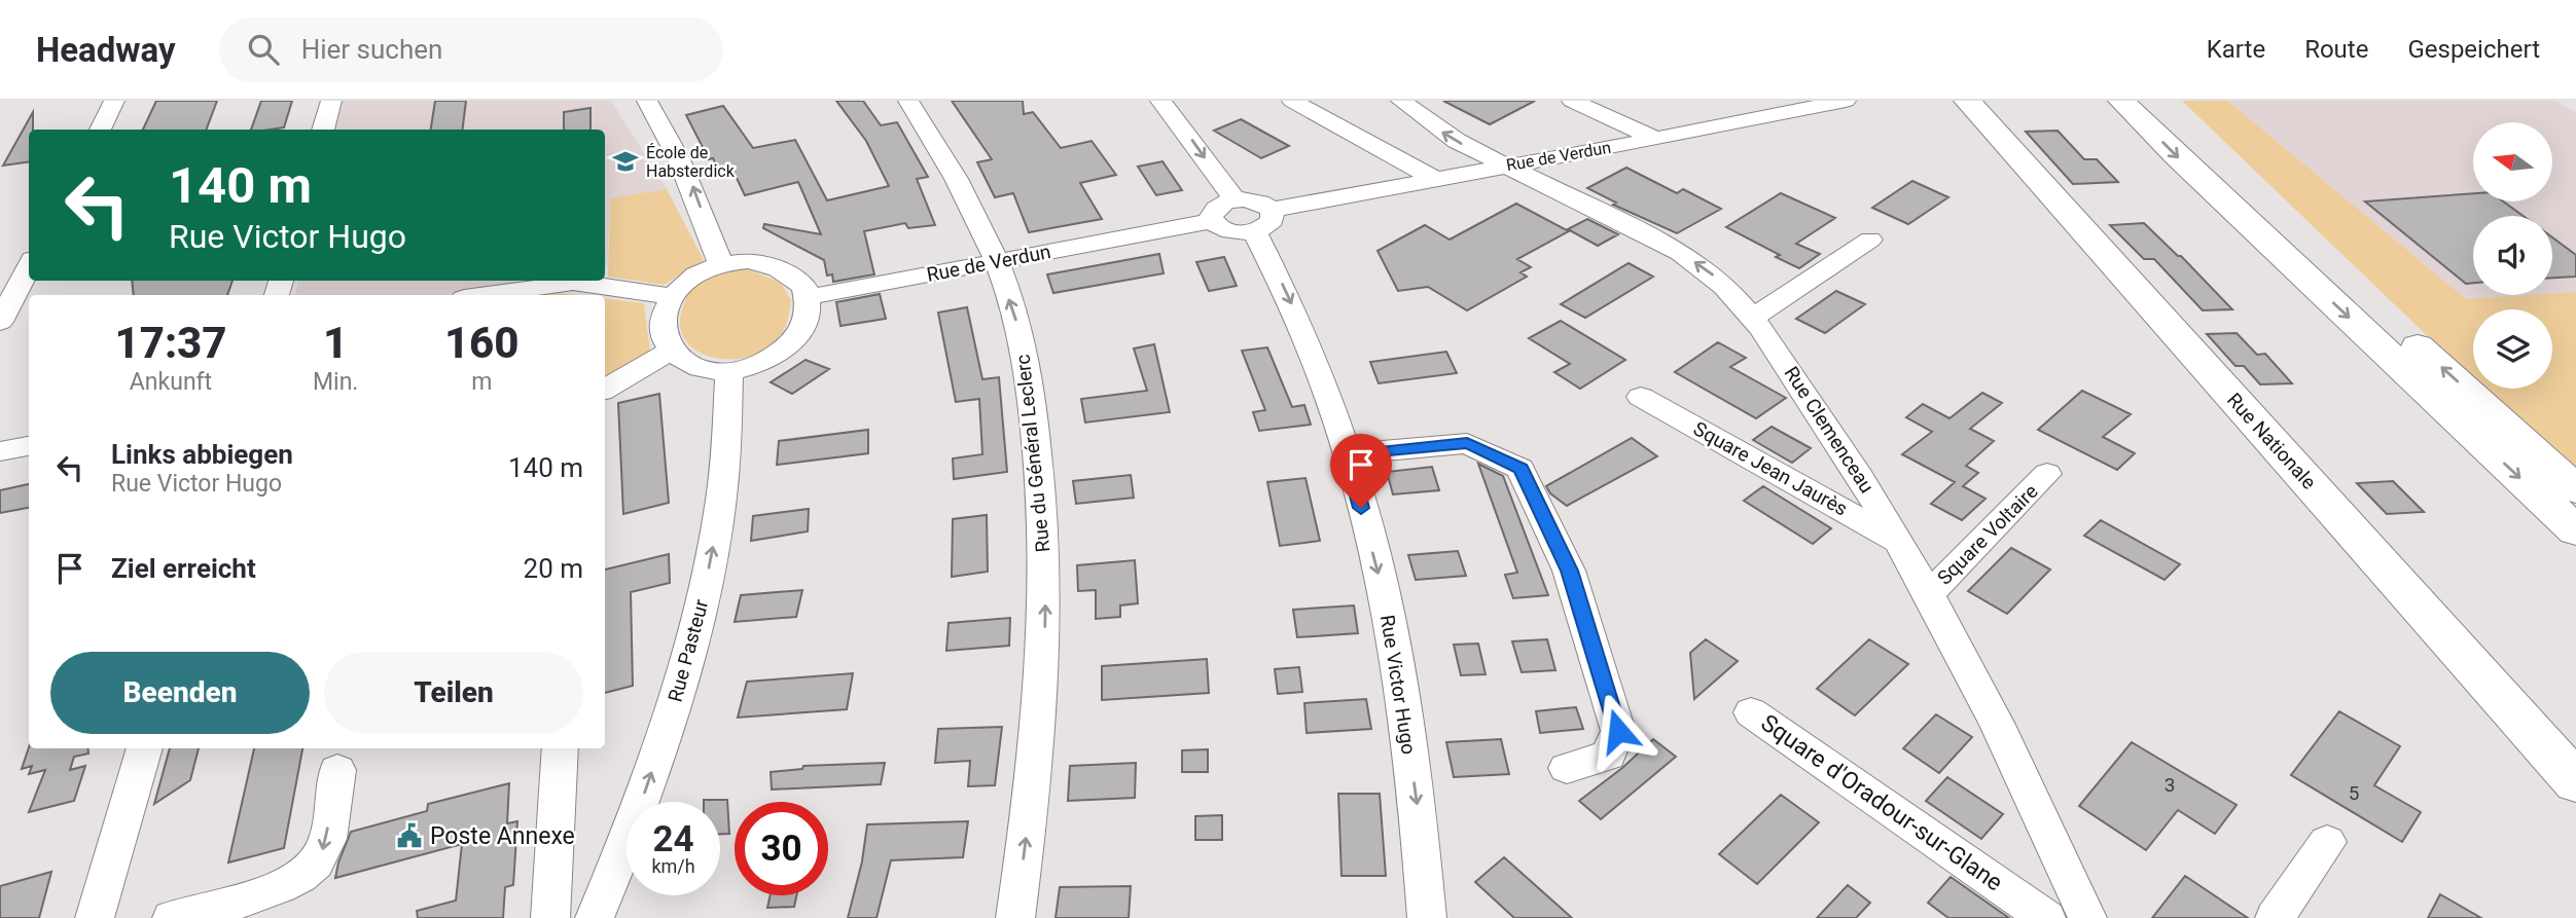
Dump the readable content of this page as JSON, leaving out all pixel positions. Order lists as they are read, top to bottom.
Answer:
{
  "streets": {
    "main road": ["Rue Nationale"],
    "street": [
      "Rue de Verdun",
      "Rue Clemenceau",
      "Rue du Général Leclerc",
      "Square Jean Jaurès",
      "Square Voltaire",
      "Rue Pasteur",
      "Rue Victor Hugo",
      "Square d'Oradour-sur-Glane"
    ]
  },
  "crossings": [
    ["Rue de Verdun", "Rue Clemenceau"],
    ["Rue de Verdun", "Rue du Général Leclerc"],
    ["Rue de Verdun", "Rue Pasteur"],
    ["Rue de Verdun", "Rue Victor Hugo"],
    ["Rue Clemenceau", "Square Jean Jaurès"],
    ["Rue Clemenceau", "Square Voltaire"]
  ],
  "one_way": ["Rue du Général Leclerc", "Rue Pasteur", "Rue Victor Hugo"],
  "places": {
    "school or university": ["École de Habsterdick"],
    "public building": ["Poste Annexe"]
  },
  "house_numbers": ["3", "5"],
  "north": "left",
  "page": {
    "header": "Headway",
    "search": "Hier suchen",
    "nav": ["Karte", "Route", "Gespeichert"],
    "turn": ["140 m", "Rue Victor Hugo"],
    "eta": [
      "17:37",
      "Ankunft",
      "1",
      "Min.",
      "160",
      "m"
    ],
    "list": [
      {
        "name": "Links abbiegen",
        "note": "Rue Victor Hugo",
        "value": "140 m"
      },
      {
        "name": "Ziel erreicht",
        "value": "20 m"
      }
    ],
    "buttons": ["Beenden", "Teilen"],
    "speed": "24 km/h",
    "limit": "30"
  }
}
